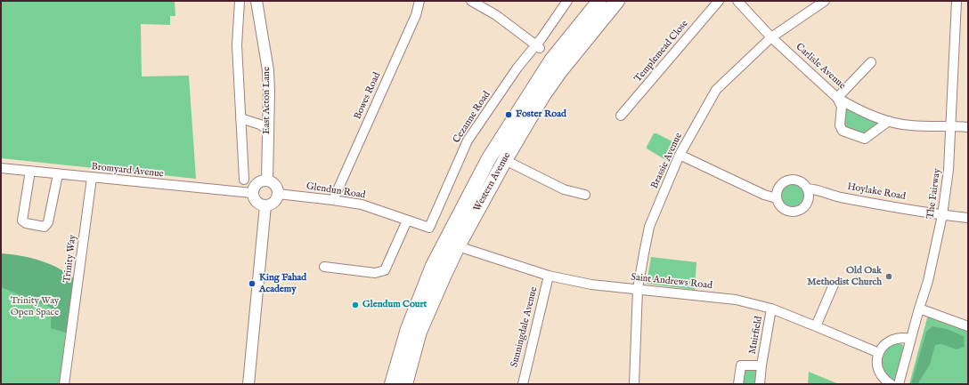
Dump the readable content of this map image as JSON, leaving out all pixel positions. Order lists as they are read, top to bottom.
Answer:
{
  "streets": {
    "highway": ["Western Avenue"],
    "street": [
      "Templemead Close",
      "Carlisle Avenue",
      "Bowes Road",
      "East Acton Lane",
      "Cezanne Road",
      "Brassie Avenue",
      "Bromyard Avenue",
      "Glendun Road",
      "Hoylake Road",
      "The Fairway",
      "Trinity Way",
      "Saint Andrews Road",
      "Sunningdale Avenue",
      "Muirfield"
    ]
  },
  "crossings": [
    ["Carlisle Avenue", "Brassie Avenue"],
    ["Carlisle Avenue", "The Fairway"],
    ["Bowes Road", "Glendun Road"],
    ["East Acton Lane", "Bromyard Avenue"],
    ["East Acton Lane", "Glendun Road"],
    ["Cezanne Road", "Glendun Road"],
    ["Brassie Avenue", "Saint Andrews Road"],
    ["Bromyard Avenue", "Glendun Road"],
    ["Bromyard Avenue", "Trinity Way"],
    ["Western Avenue", "Saint Andrews Road"],
    ["Hoylake Road", "The Fairway"],
    ["Saint Andrews Road", "Sunningdale Avenue"],
    ["Saint Andrews Road", "Muirfield"]
  ],
  "parks": ["Trinity Way Open Space"],
  "places": [
    "Foster Road",
    "Old Oak Methodist Church",
    "King Fahad Academy",
    "Glendum Court"
  ]
}
